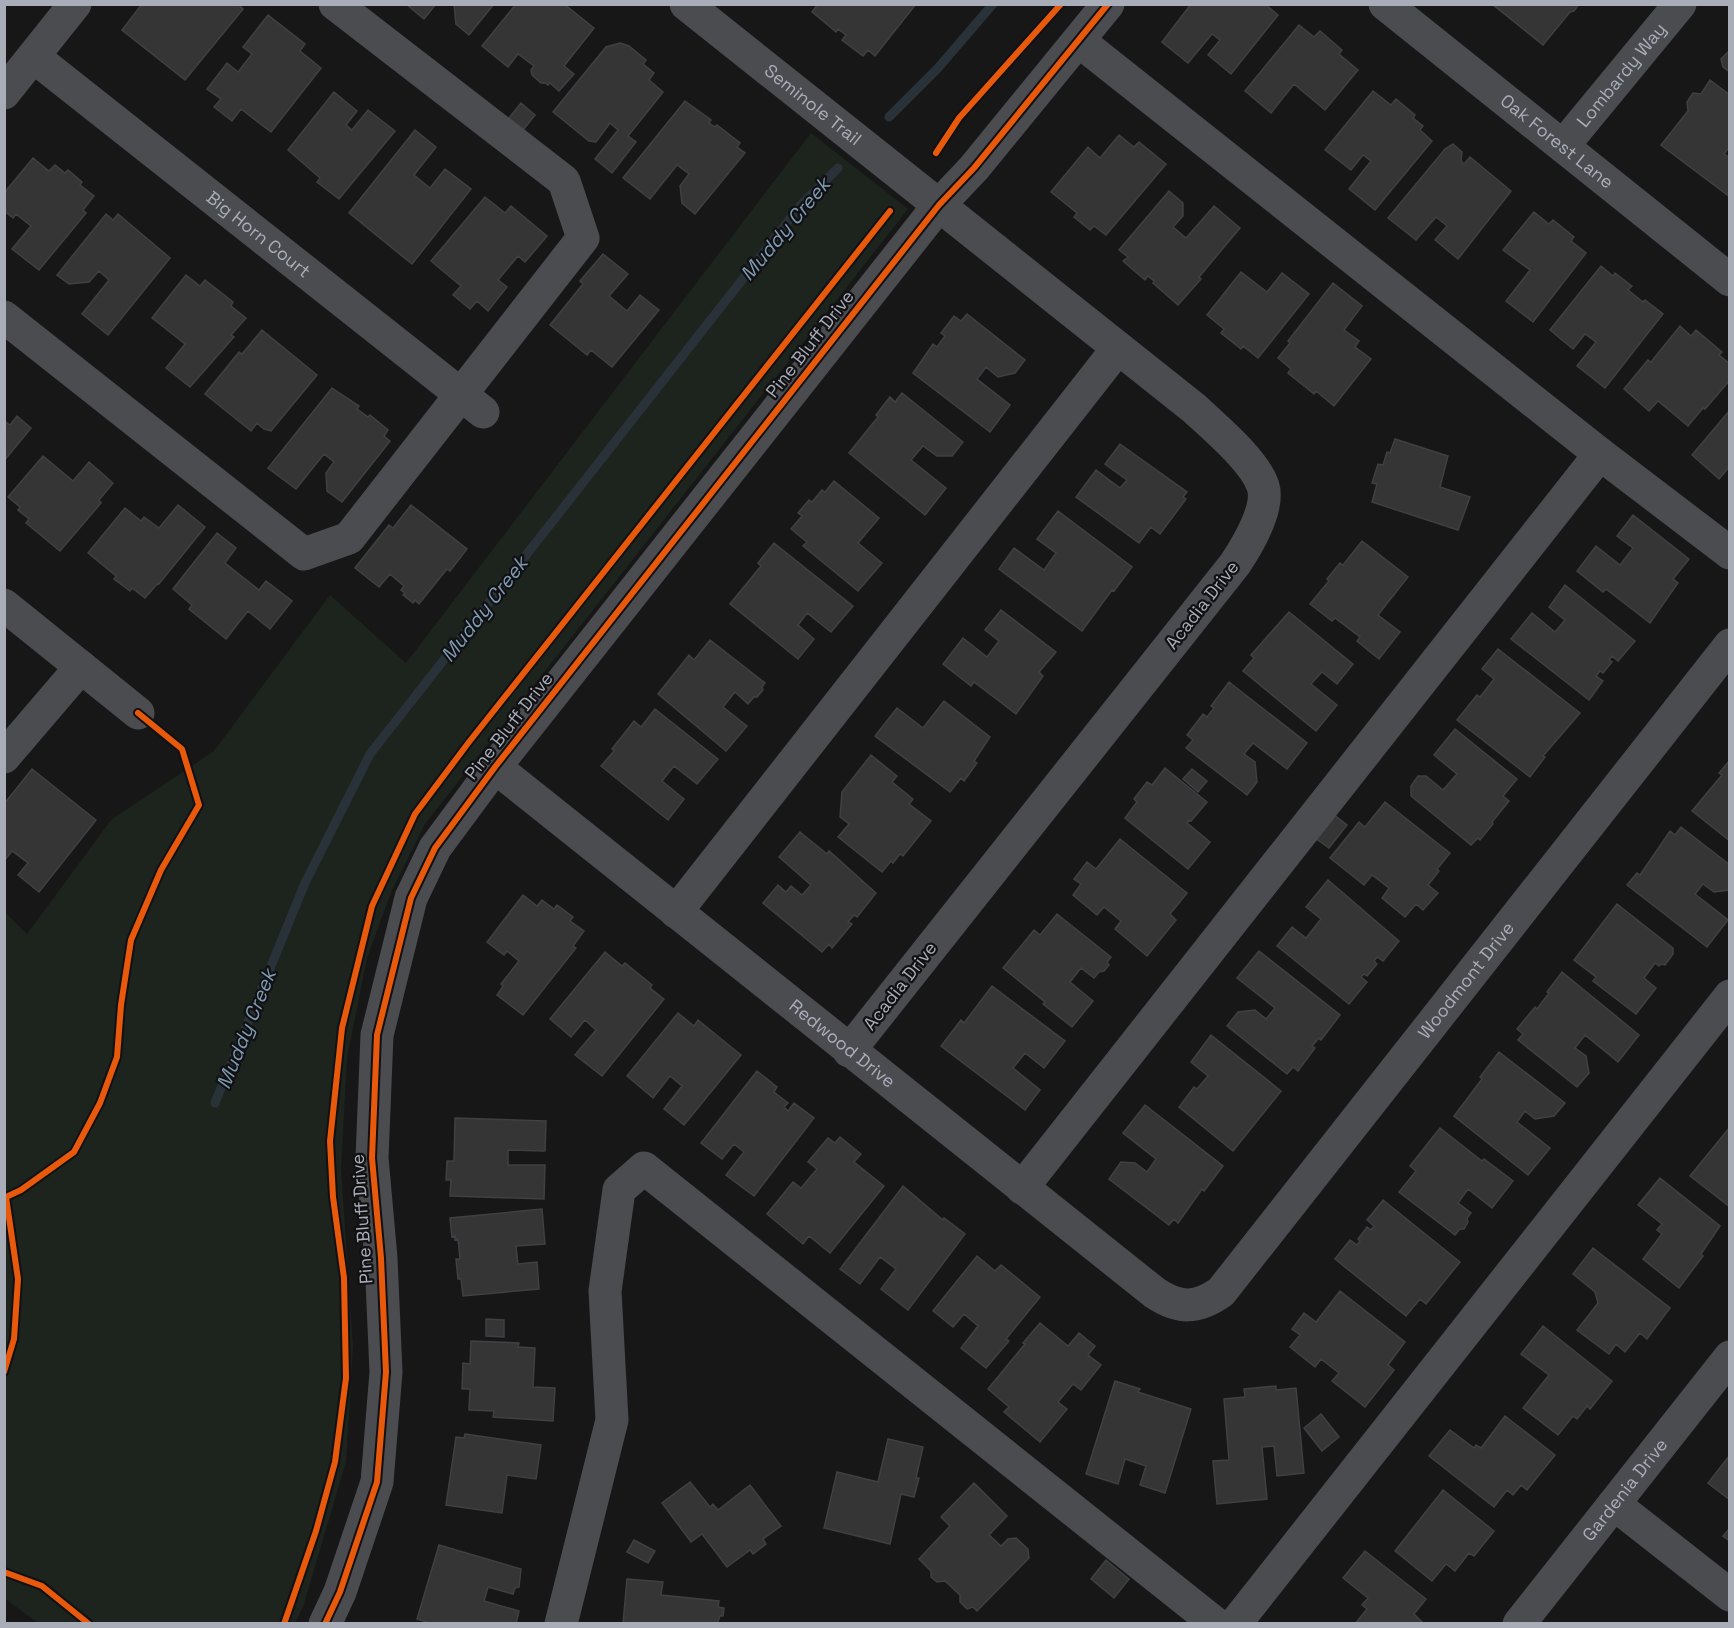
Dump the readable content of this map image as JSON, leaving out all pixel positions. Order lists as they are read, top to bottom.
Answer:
{
  "streets": {
    "street": [
      "Lombardy Way",
      "Seminole Trail",
      "Oak Forest Lane",
      "Big Horn Court",
      "Pine Bluff Drive",
      "Acadia Drive",
      "Woodmont Drive",
      "Redwood Drive",
      "Gardenia Drive"
    ]
  },
  "crossings": [
    ["Lombardy Way", "Oak Forest Lane"],
    ["Seminole Trail", "Pine Bluff Drive"],
    ["Seminole Trail", "Acadia Drive"],
    ["Pine Bluff Drive", "Acadia Drive"],
    ["Pine Bluff Drive", "Redwood Drive"],
    ["Acadia Drive", "Redwood Drive"],
    ["Woodmont Drive", "Redwood Drive"]
  ],
  "water": ["Muddy Creek"]
}
